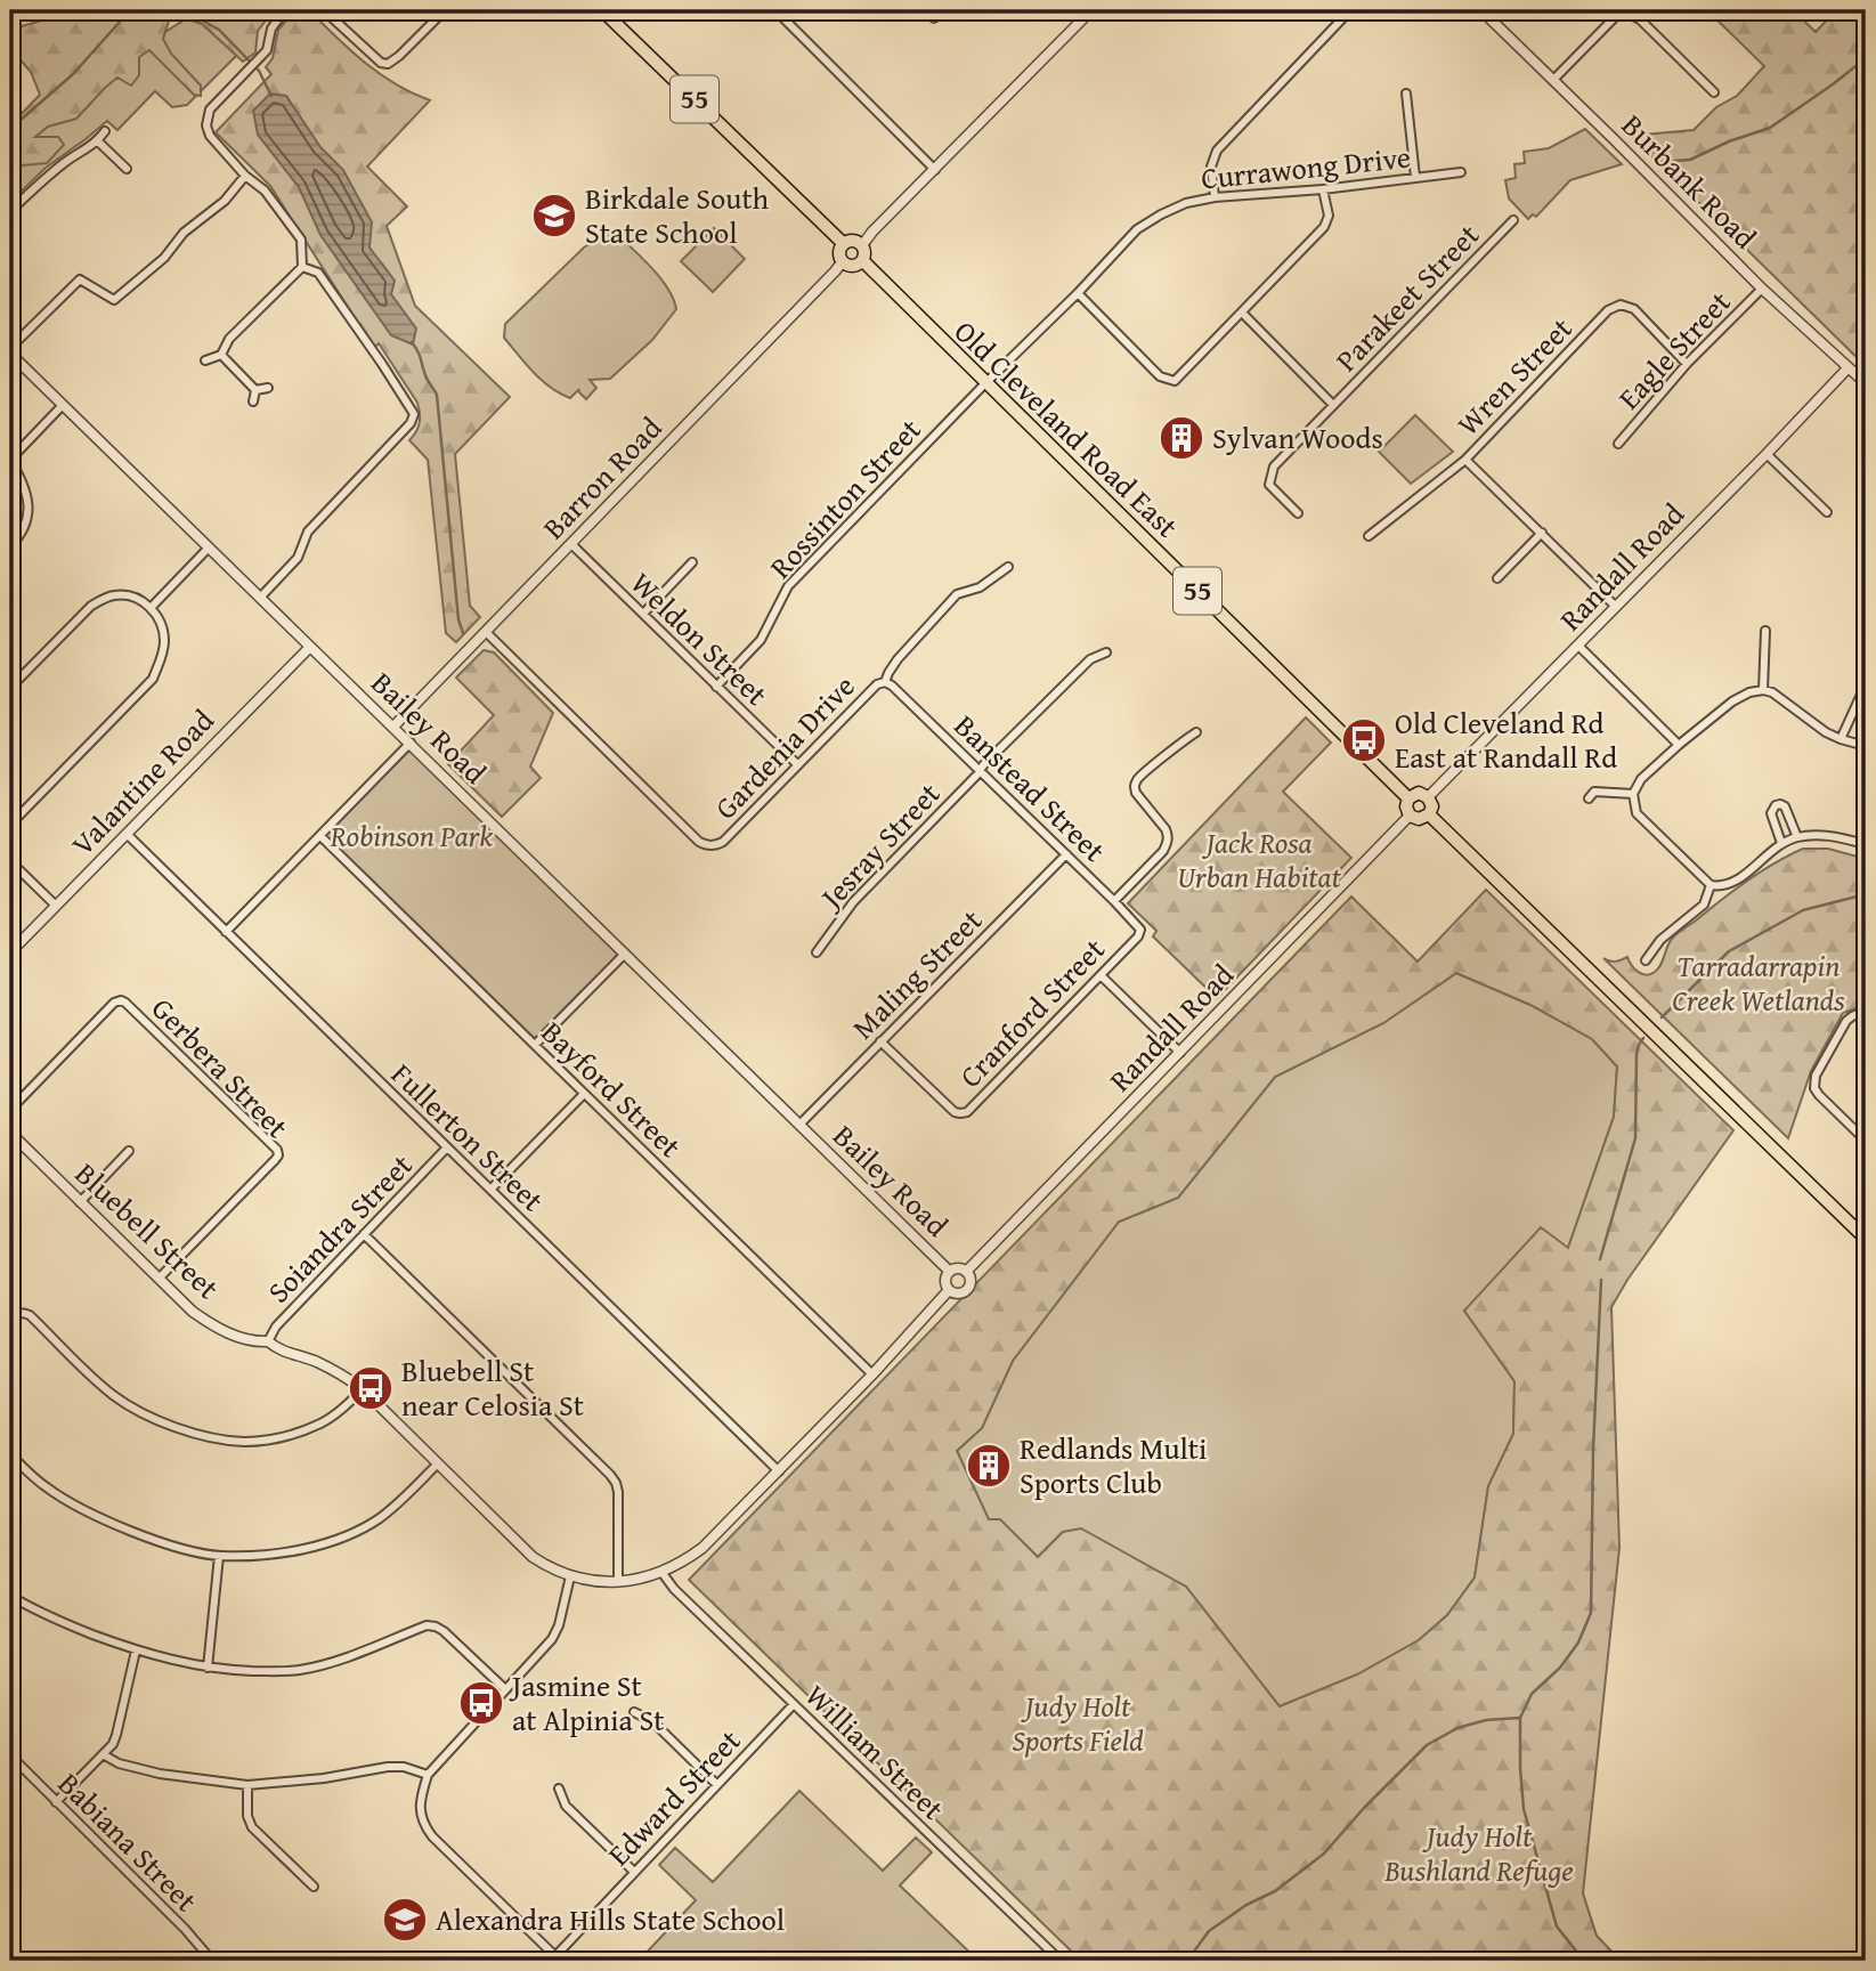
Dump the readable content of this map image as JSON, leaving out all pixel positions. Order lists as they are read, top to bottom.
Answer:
{
  "streets": {
    "main road": ["55", "Old Cleveland Road East"],
    "street": [
      "Currawong Drive",
      "Burbank Road",
      "Parakeet Street",
      "Eagle Street",
      "Wren Street",
      "Barron Road",
      "Rossinton Street",
      "Randall Road",
      "Weldon Street",
      "Bailey Road",
      "Gardenia Drive",
      "Valantine Road",
      "Banstead Street",
      "Jesray Street",
      "Maling Street",
      "Cranford Street",
      "Gerbera Street",
      "Bayford Street",
      "Fullerton Street",
      "Soiandra Street",
      "Bluebell Street",
      "William Street",
      "Edward Street",
      "Babiana Street"
    ]
  },
  "crossings": [
    ["55", "Old Cleveland Road East"],
    ["55", "Barron Road"],
    ["Currawong Drive", "Old Cleveland Road East"],
    ["Currawong Drive", "Rossinton Street"],
    ["Burbank Road", "Eagle Street"],
    ["Burbank Road", "Randall Road"],
    ["Eagle Street", "Wren Street"],
    ["Old Cleveland Road East", "Barron Road"],
    ["Old Cleveland Road East", "Rossinton Street"],
    ["Old Cleveland Road East", "Randall Road"],
    ["Barron Road", "Weldon Street"],
    ["Barron Road", "Bailey Road"],
    ["Barron Road", "Gardenia Drive"],
    ["Rossinton Street", "Weldon Street"],
    ["Randall Road", "Bailey Road"],
    ["Randall Road", "Bayford Street"],
    ["Randall Road", "Fullerton Street"],
    ["Randall Road", "Bluebell Street"],
    ["Weldon Street", "Gardenia Drive"],
    ["Bailey Road", "Valantine Road"],
    ["Bailey Road", "Maling Street"],
    ["Gardenia Drive", "Banstead Street"],
    ["Valantine Road", "Fullerton Street"],
    ["Banstead Street", "Jesray Street"],
    ["Banstead Street", "Maling Street"],
    ["Banstead Street", "Cranford Street"],
    ["Maling Street", "Cranford Street"],
    ["Gerbera Street", "Bluebell Street"],
    ["Fullerton Street", "Soiandra Street"],
    ["Soiandra Street", "Bluebell Street"],
    ["Bluebell Street", "William Street"],
    ["William Street", "Edward Street"]
  ],
  "parks": [
    "Robinson Park",
    "Jack Rosa Urban Habitat",
    "Tarradarrapin Creek Wetlands",
    "Judy Holt Sports Field",
    "Judy Holt Bushland Refuge"
  ],
  "places": {
    "school or university": ["Birkdale South State School", "Alexandra Hills State School"],
    "building": ["Sylvan Woods", "Redlands Multi Sports Club"],
    "bus stop": ["Old Cleveland Rd East at Randall Rd", "Bluebell St near Celosia St", "Jasmine St at Alpinia St"]
  }
}
